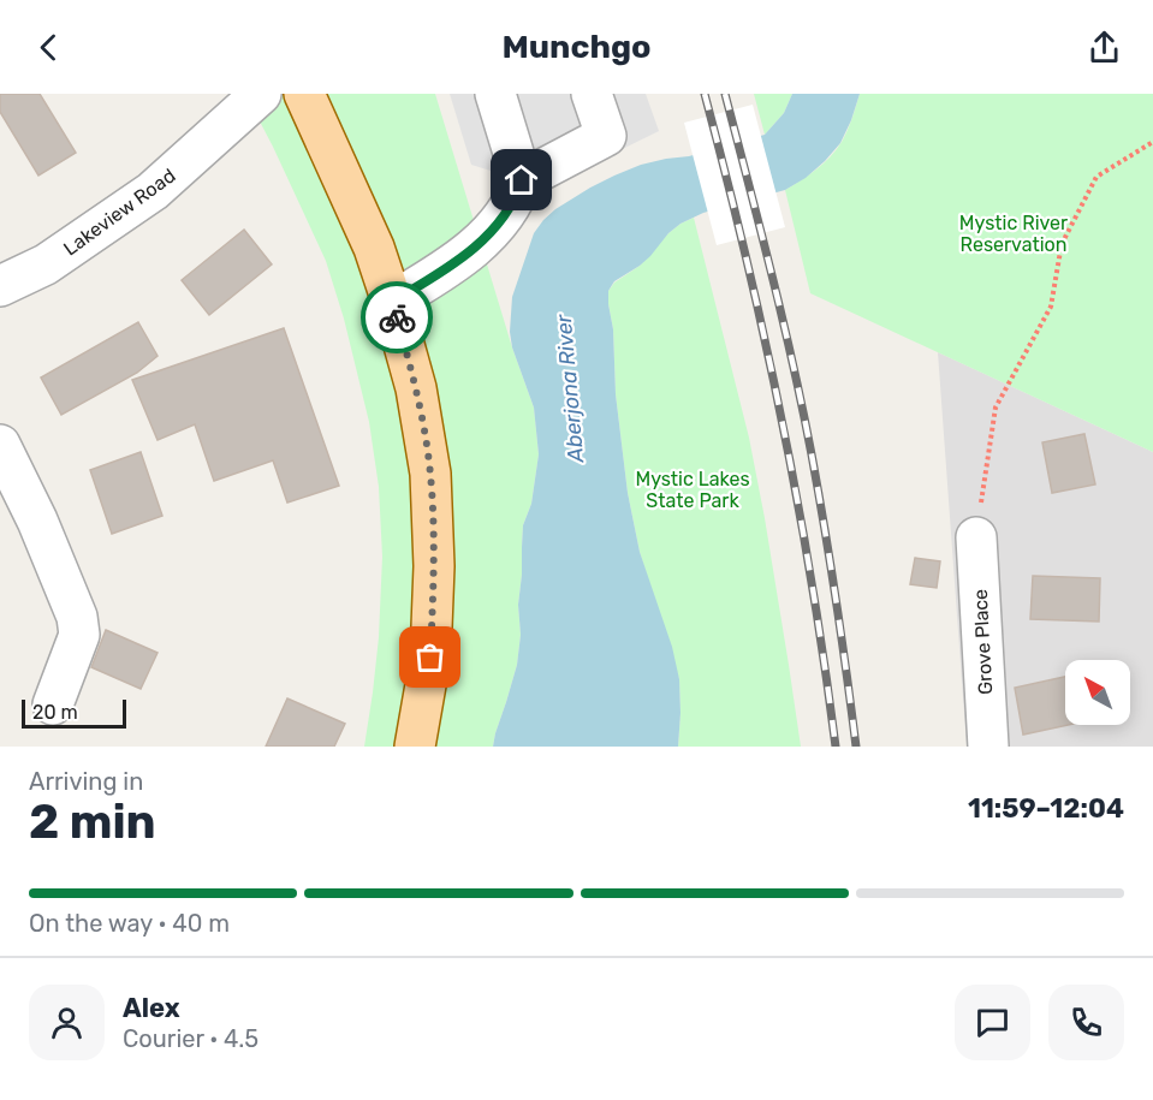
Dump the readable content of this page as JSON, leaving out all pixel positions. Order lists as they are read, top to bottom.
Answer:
{
  "streets": {
    "street": ["Lakeview Road", "Grove Place"]
  },
  "water": ["Aberjona River"],
  "parks": ["Mystic River Reservation", "Mystic Lakes State Park"],
  "scale_bar": "20 m",
  "north": "top left",
  "page": {
    "header": "Munchgo",
    "scale": "20 m",
    "heading": ["2 min", "Arriving in", "11:59–12:04"],
    "panel": ["Alex", "Courier · 4.5"],
    "bar": "On the way · 40 m"
  }
}
